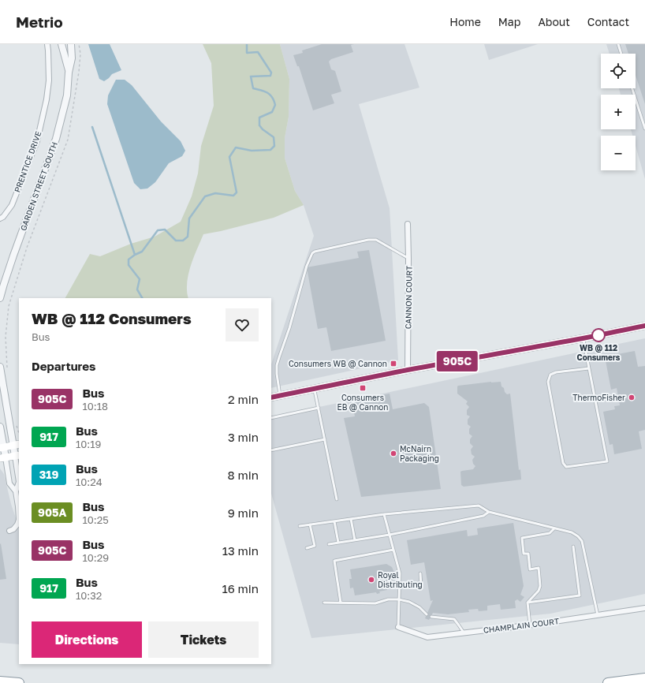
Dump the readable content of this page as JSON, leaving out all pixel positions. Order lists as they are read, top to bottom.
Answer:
{
  "streets": {
    "street": [
      "PRENTICE DRIVE",
      "GARDEN STREET SOUTH",
      "CANNON COURT",
      "CHAMPLAIN COURT"
    ]
  },
  "places": {
    "other": [
      "WB @ 112 Consumers",
      "ThermoFisher",
      "McNairn Packaging",
      "Royal Distributing"
    ],
    "transit": ["Consumers WB @ Cannon", "Consumers EB @ Cannon"]
  },
  "lines": ["bus line 905C"],
  "page": {
    "header": "Metrio",
    "nav": [
      "Home",
      "Map",
      "About",
      "Contact"
    ],
    "on_map": "905C",
    "map_buttons": ["+", "−"],
    "heading": [
      ["WB @ 112 Consumers", "Bus"],
      "Departures"
    ],
    "list": [
      {
        "mark": "905C",
        "name": "Bus",
        "note": "10:18",
        "value": "2 min"
      },
      {
        "mark": "917",
        "name": "Bus",
        "note": "10:19",
        "value": "3 min"
      },
      {
        "mark": "319",
        "name": "Bus",
        "note": "10:24",
        "value": "8 min"
      },
      {
        "mark": "905A",
        "name": "Bus",
        "note": "10:25",
        "value": "9 min"
      },
      {
        "mark": "905C",
        "name": "Bus",
        "note": "10:29",
        "value": "13 min"
      },
      {
        "mark": "917",
        "name": "Bus",
        "note": "10:32",
        "value": "16 min"
      }
    ],
    "buttons": ["Directions", "Tickets"]
  }
}
